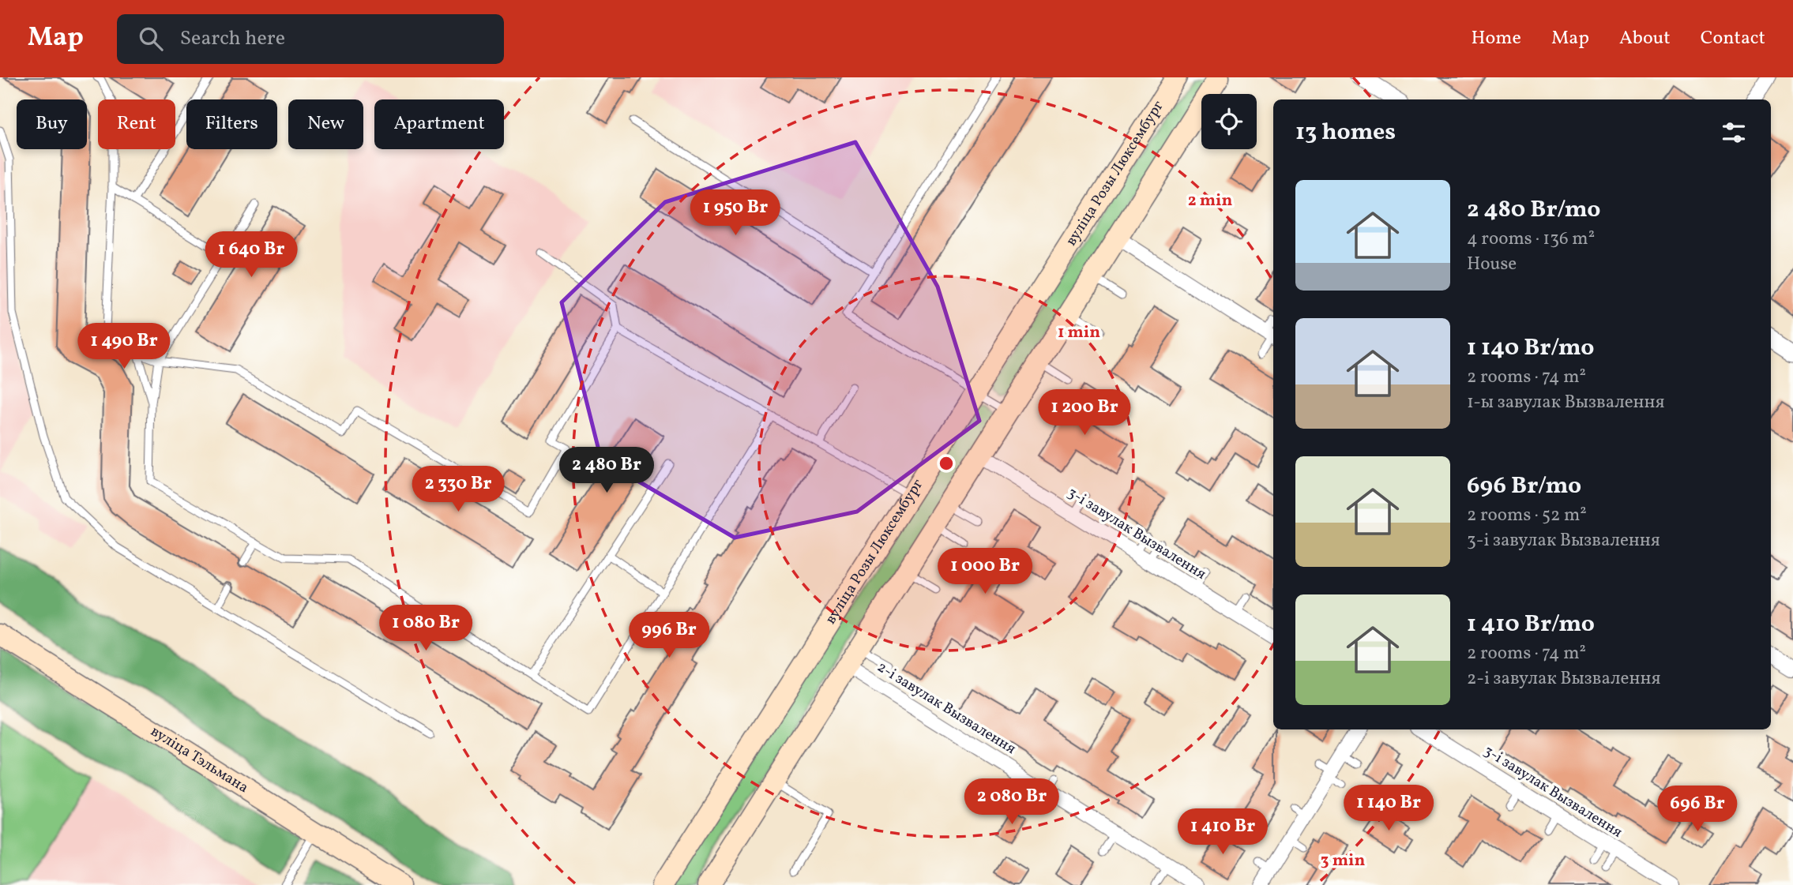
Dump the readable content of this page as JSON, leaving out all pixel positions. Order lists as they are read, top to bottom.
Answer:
{
  "streets": {
    "main road": ["вуліца Розы Люксембург", "вуліца Тэльмана"],
    "street": ["3-і завулак Вызвалення", "2-і завулак Вызвалення"]
  },
  "page": {
    "header": "Map",
    "search": "Search here",
    "nav": [
      "Home",
      "Map",
      "About",
      "Contact"
    ],
    "chip": [
      "Buy",
      "Rent",
      "Filters",
      "New",
      "Apartment"
    ],
    "heading": "13 homes",
    "list": [
      {
        "name": "2 480 Br/mo",
        "note": "4 rooms · 136 m² · House"
      },
      {
        "name": "1 140 Br/mo",
        "note": "2 rooms · 74 m² · 1-ы завулак Вызвалення"
      },
      {
        "name": "696 Br/mo",
        "note": "2 rooms · 52 m² · 3-і завулак Вызвалення"
      },
      {
        "name": "1 410 Br/mo",
        "note": "2 rooms · 74 m² · 2-і завулак Вызвалення"
      }
    ],
    "price": [
      "1 950 Br",
      "1 640 Br",
      "1 490 Br",
      "1 200 Br",
      "2 480 Br",
      "2 330 Br",
      "1 000 Br",
      "1 080 Br",
      "996 Br",
      "2 080 Br",
      "1 140 Br",
      "696 Br",
      "1 410 Br"
    ]
  },
  "rings": ["2 min", "1 min", "3 min"]
}
